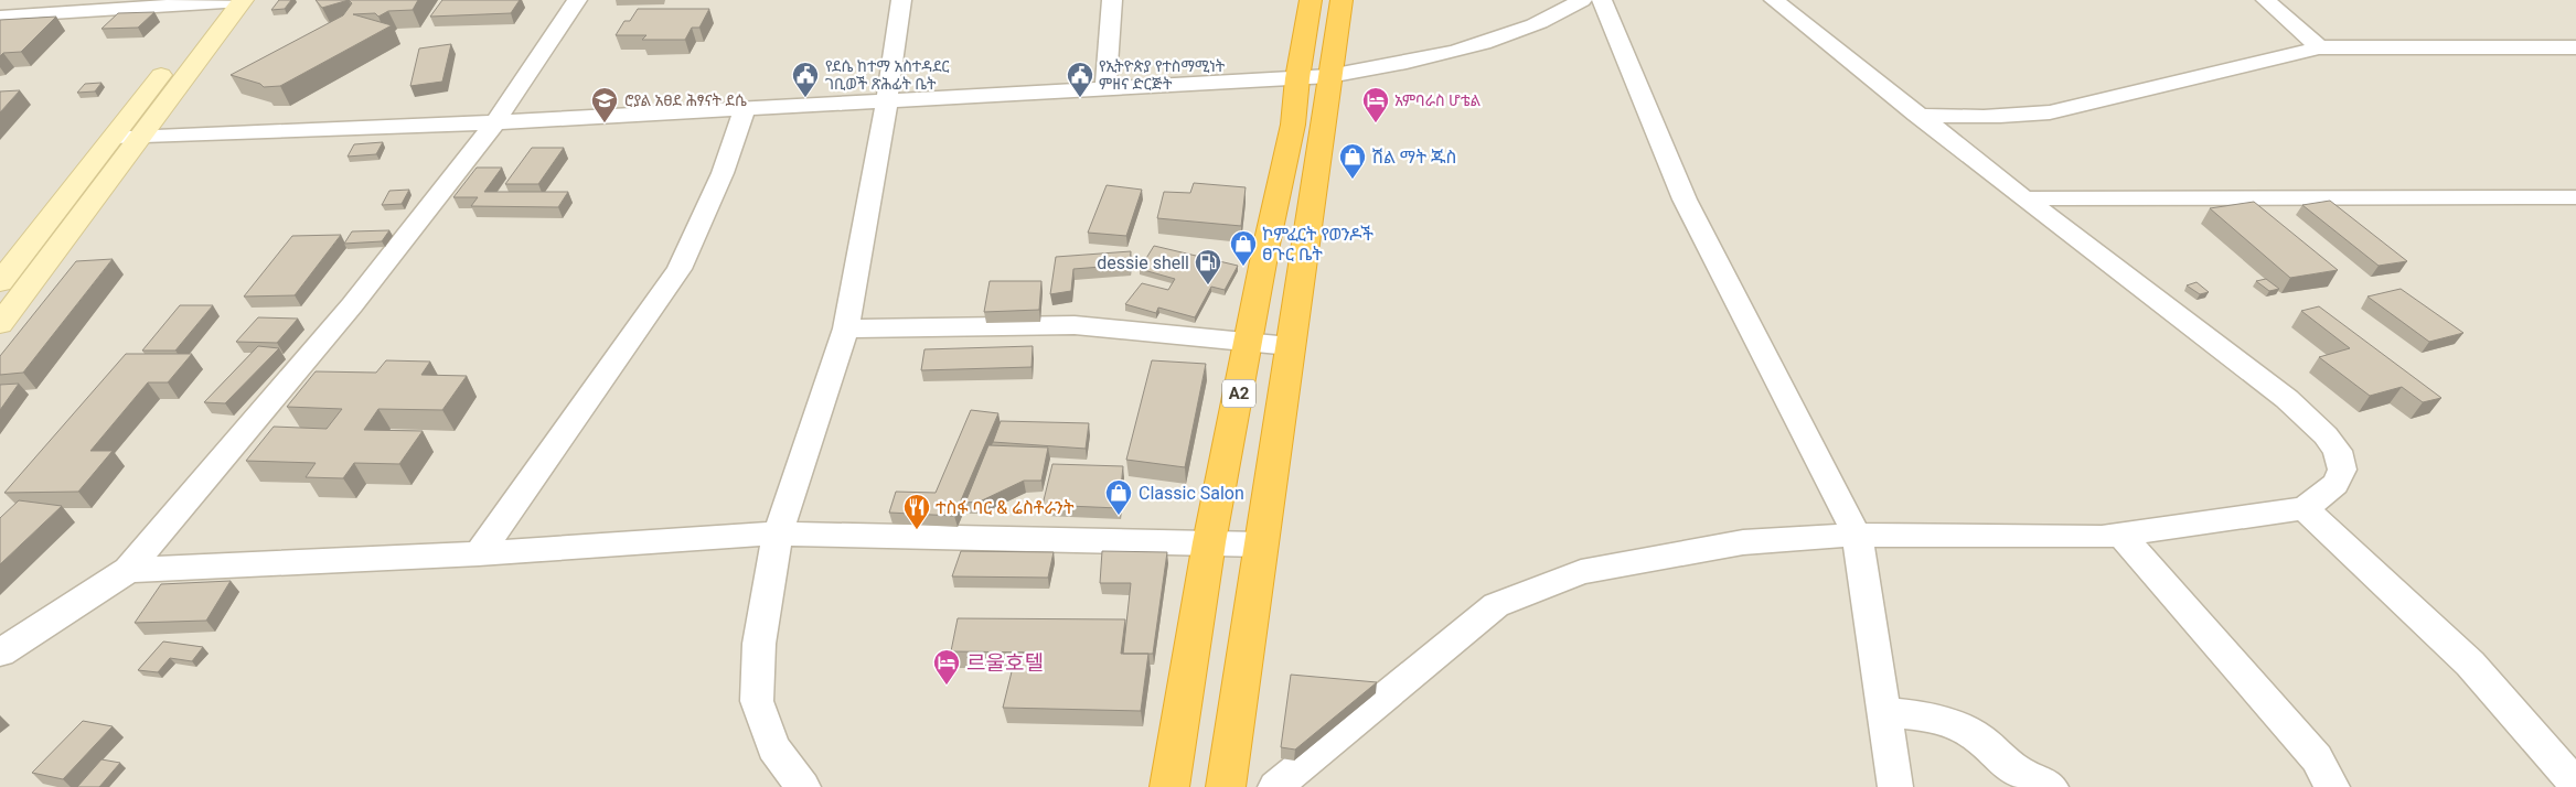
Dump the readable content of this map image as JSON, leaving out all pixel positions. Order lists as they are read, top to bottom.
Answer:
{
  "streets": {
    "highway": ["A2"]
  },
  "places": {
    "public building": ["የደሴ ከተማ አስተዳደር ገቢወች ጽሕፊት ቤት", "የኢትዮጵያ የተስማሚነት ምዘና ድርጅት"],
    "school or university": ["ሮያል አፀደ ሕፃናት ደሴ"],
    "hotel": ["አምባራስ ሆቴል", "르울호텔"],
    "shop": ["ሽል ማት ጁስ", "ኮምፈርት የወንዶች ፀጉር ቤት", "Classic Salon"],
    "fuel station": ["dessie shell"],
    "restaurant": ["ተስፋ ባር & ሬስቶራንት"]
  }
}
